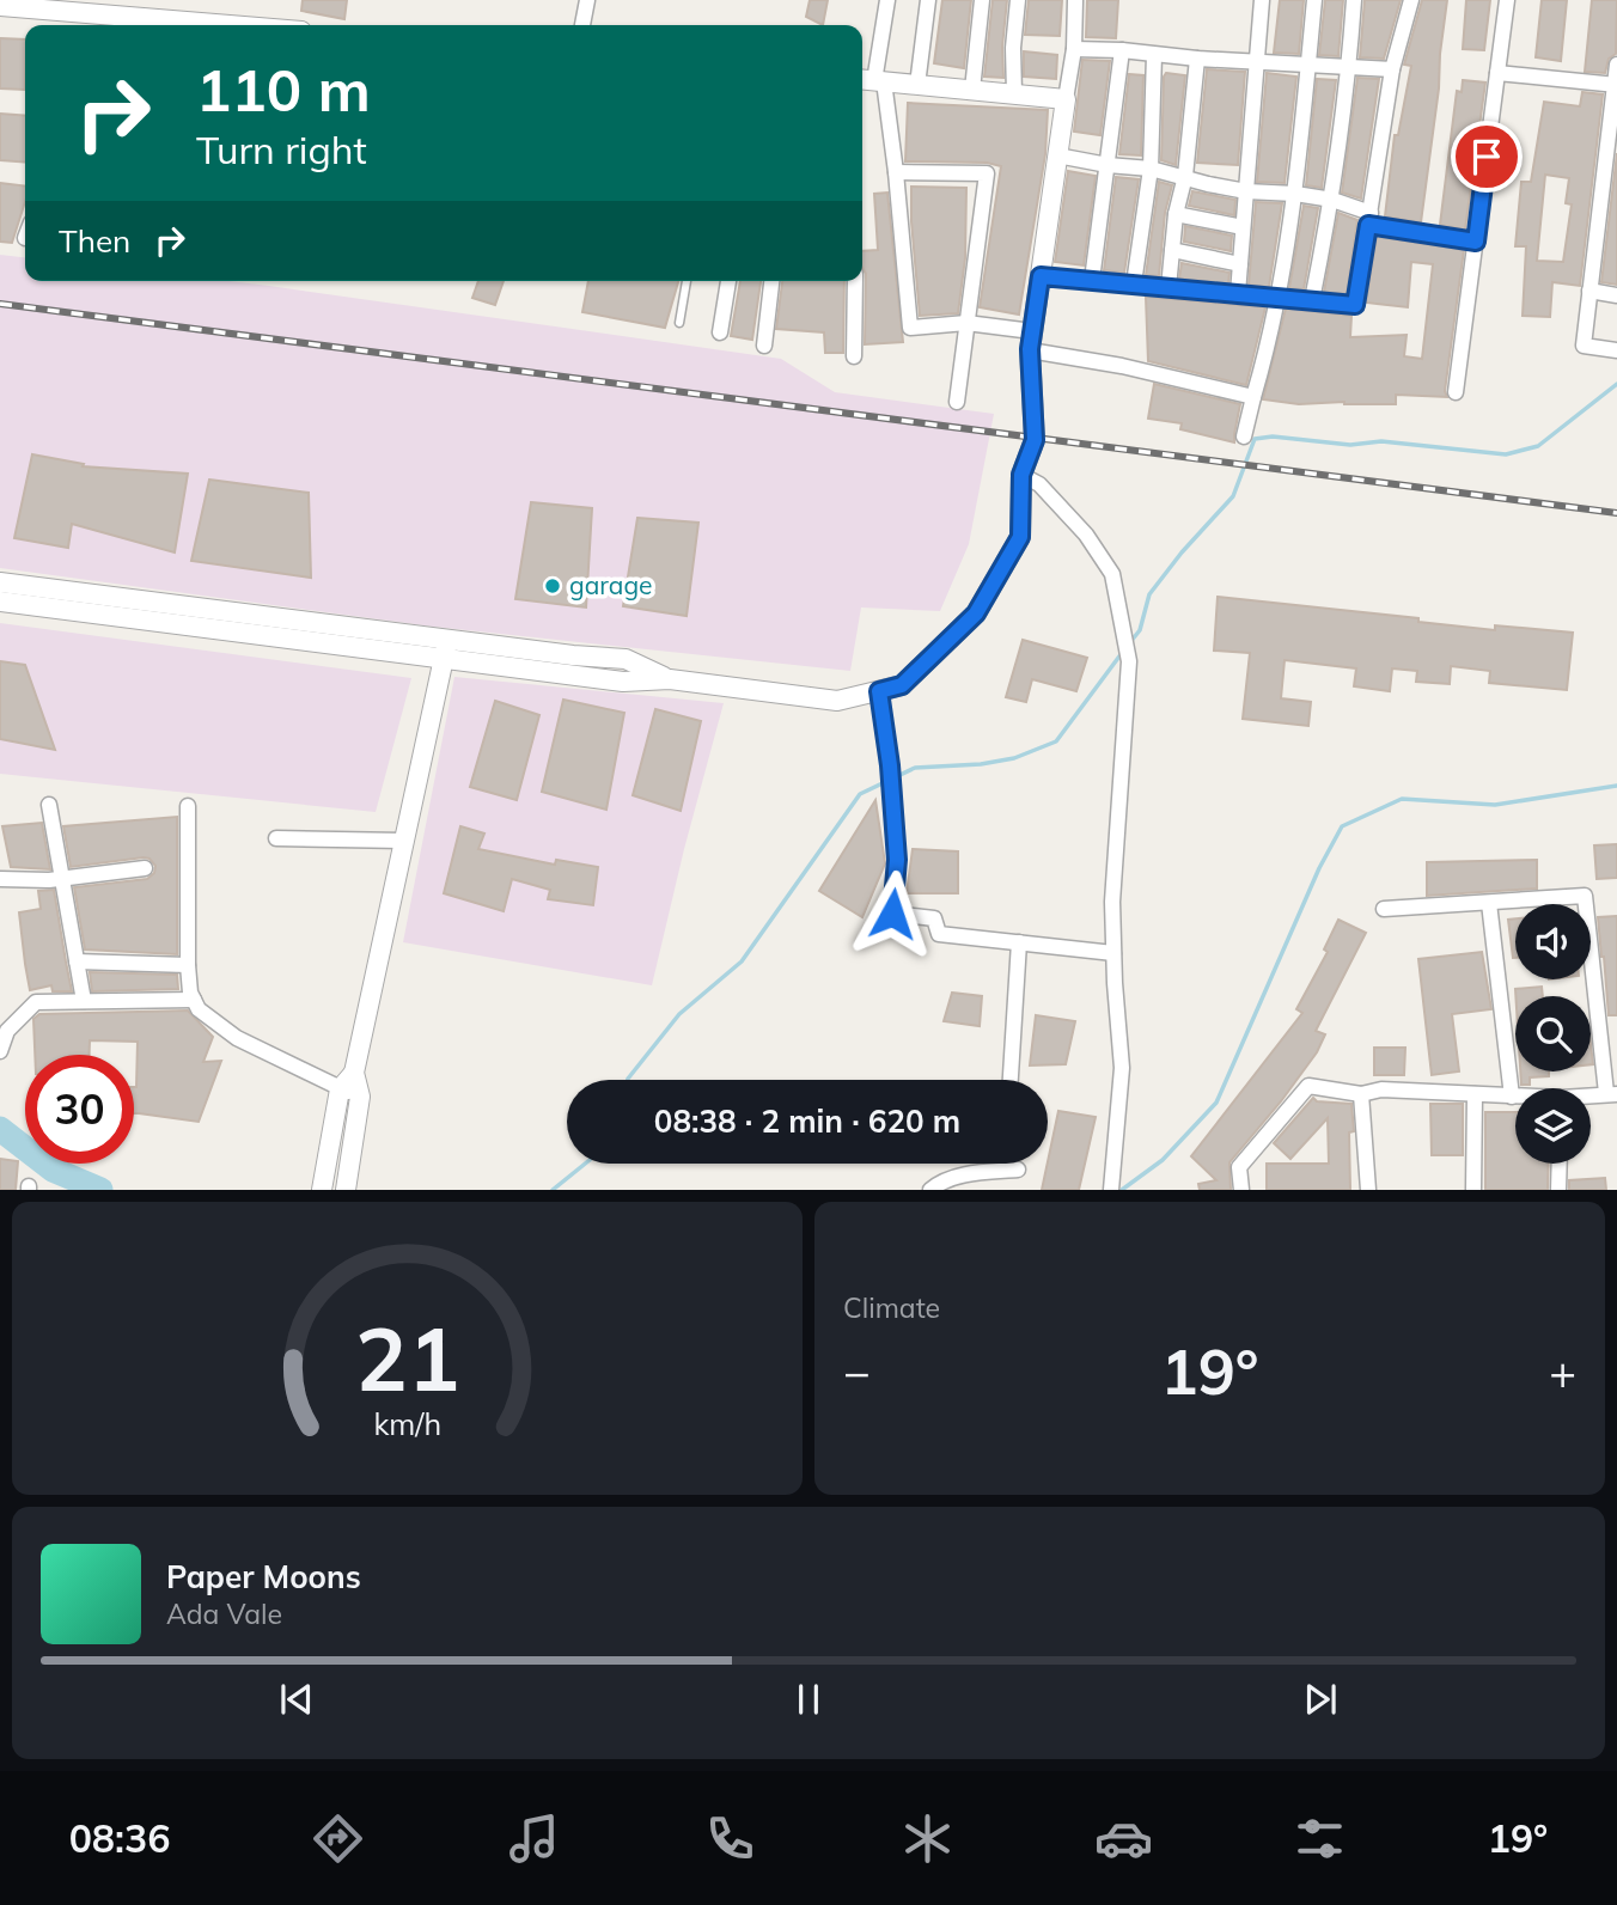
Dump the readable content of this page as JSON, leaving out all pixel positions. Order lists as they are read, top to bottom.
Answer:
{
  "places": ["garage"],
  "page": {
    "turn": ["110 m", "Turn right"],
    "then": "Then",
    "limit": "30",
    "trip": "08:38 · 2 min · 620 m",
    "tile": "Climate",
    "heat": ["−", "19°", "+"],
    "song": ["Paper Moons", "Ada Vale"],
    "tabs": ["08:36", "19°"],
    "gauge": ["21", "km/h"]
  }
}
